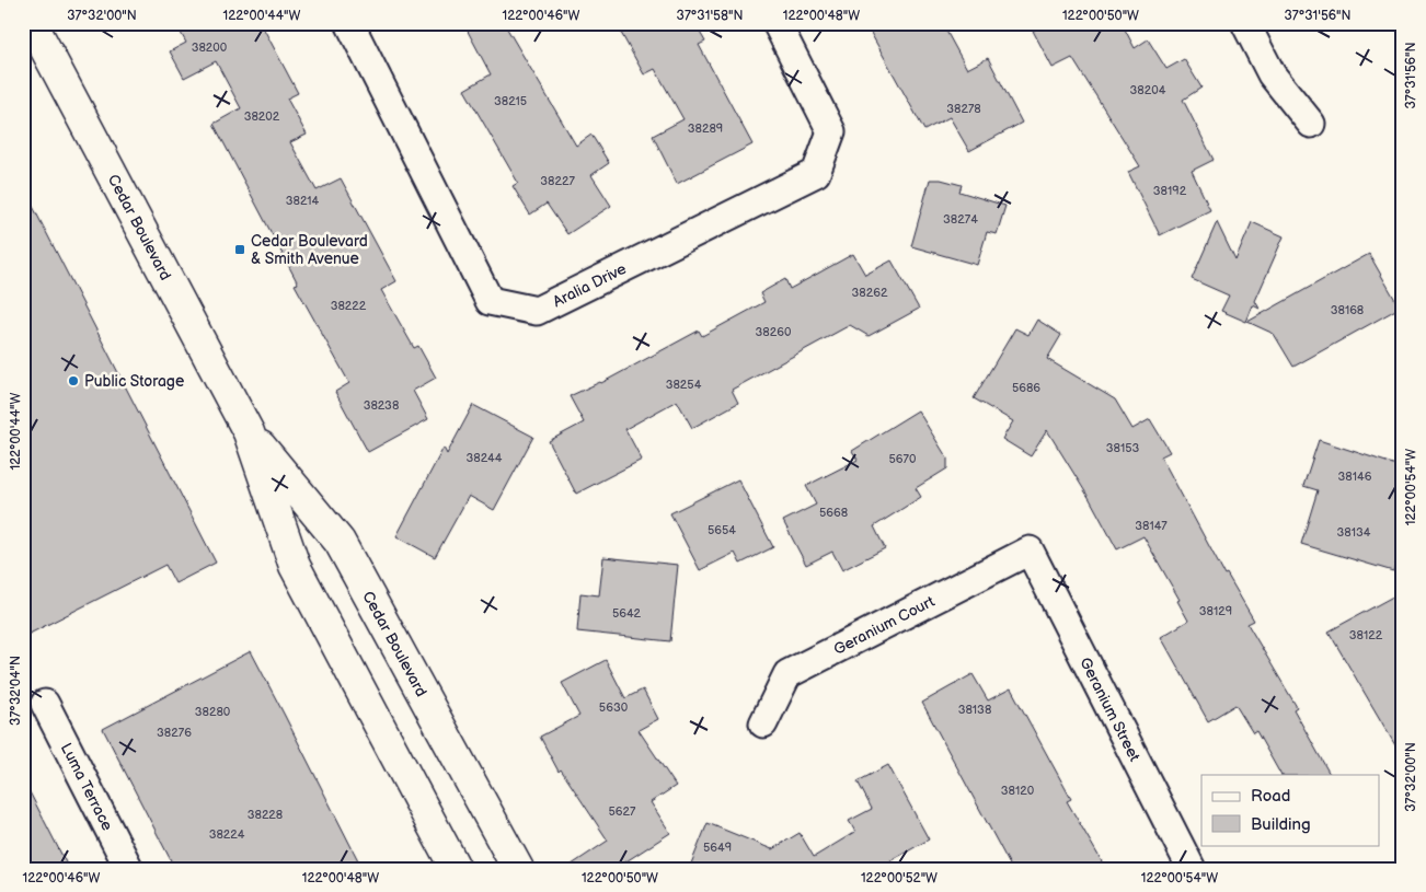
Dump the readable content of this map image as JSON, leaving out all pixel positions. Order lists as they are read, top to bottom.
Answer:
{
  "streets": {
    "main road": ["Cedar Boulevard"],
    "street": [
      "Aralia Drive",
      "Geranium Court",
      "Geranium Street",
      "Luma Terrace"
    ]
  },
  "crossings": [
    ["Geranium Court", "Geranium Street"]
  ],
  "places": {
    "transit": ["Cedar Boulevard & Smith Avenue"],
    "other": ["Public Storage"]
  },
  "house_numbers": [
    "38200",
    "38204",
    "38215",
    "38278",
    "38202",
    "38289",
    "38227",
    "38192",
    "38214",
    "38274",
    "38262",
    "38222",
    "38168",
    "38260",
    "38254",
    "5686",
    "38238",
    "38153",
    "38244",
    "5670",
    "38146",
    "5668",
    "38147",
    "5654",
    "38134",
    "38129",
    "5642",
    "38122",
    "5630",
    "38138",
    "38280",
    "38276",
    "38120",
    "5627",
    "38228",
    "38224",
    "5649"
  ],
  "legend": ["Road", "Building"],
  "coordinates": [
    "37°32'00\"N",
    "122°00'44\"W",
    "122°00'46\"W",
    "37°31'58\"N",
    "122°00'48\"W",
    "122°00'50\"W",
    "37°31'56\"N",
    "122°00'54\"W",
    "37°32'04\"N",
    "122°00'52\"W"
  ]
}
